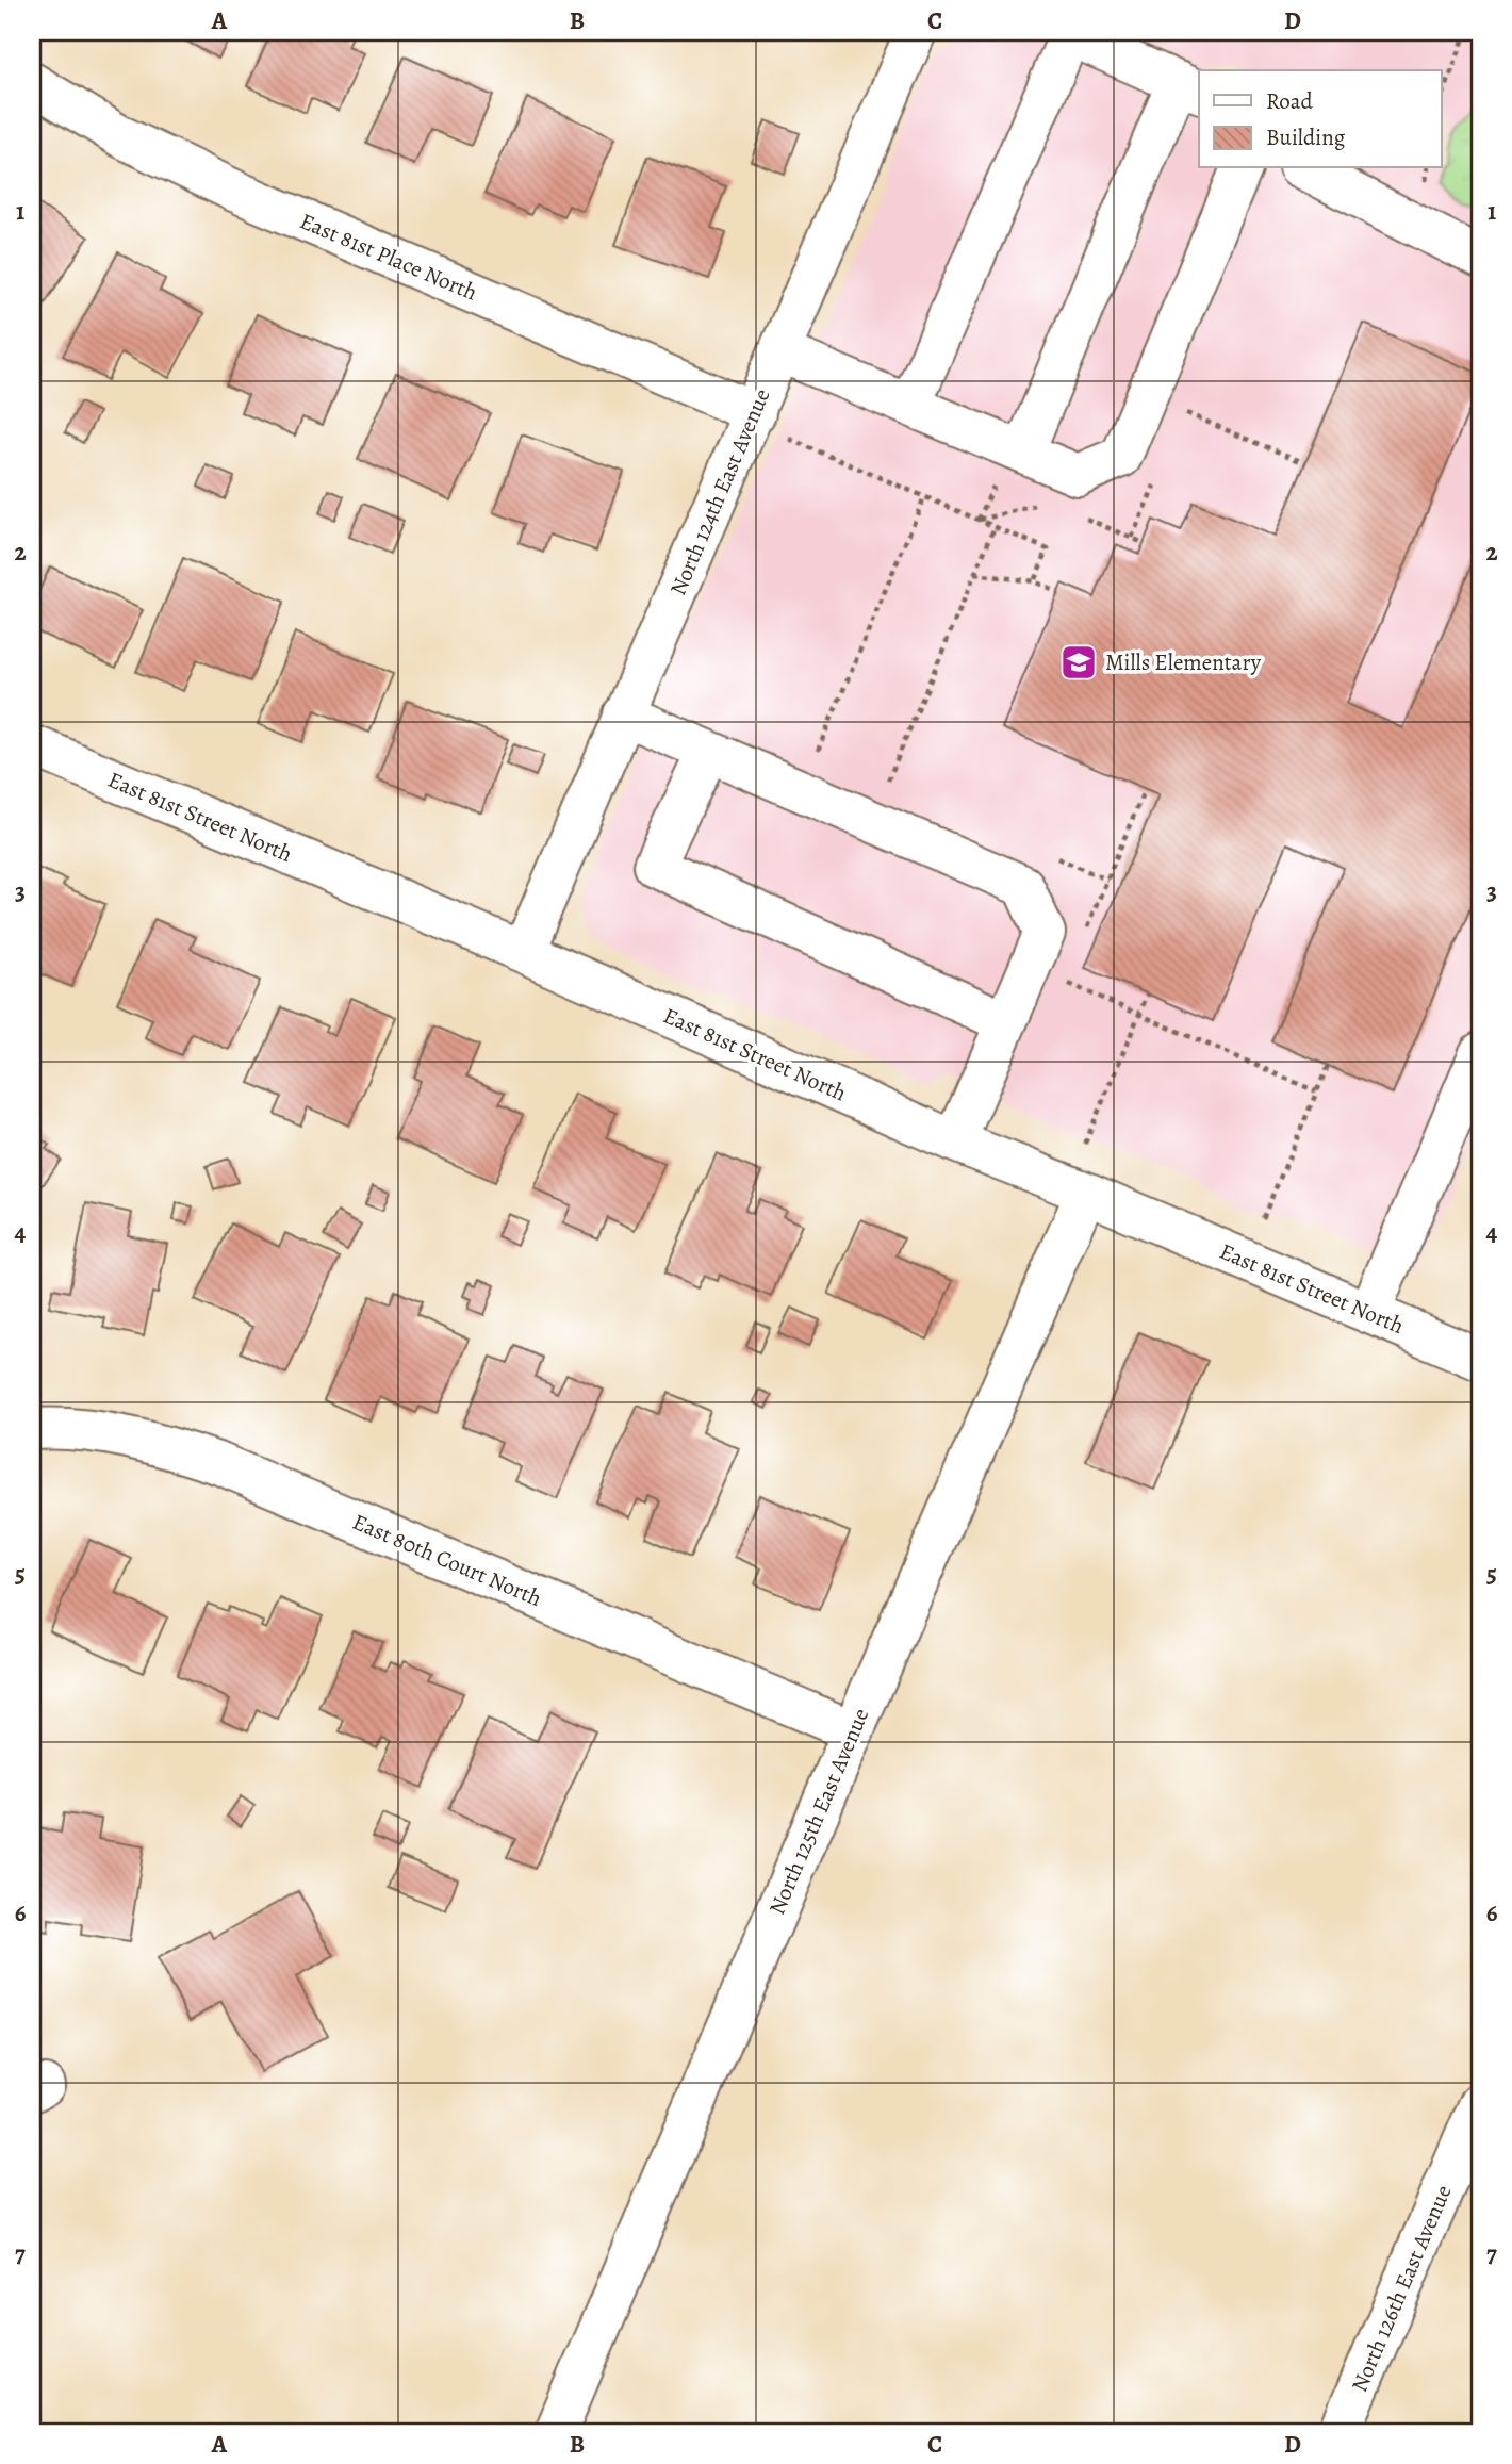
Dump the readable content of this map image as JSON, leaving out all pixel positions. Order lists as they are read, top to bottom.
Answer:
{
  "streets": {
    "street": [
      "East 81st Place North",
      "North 124th East Avenue",
      "East 81st Street North",
      "East 80th Court North",
      "North 125th East Avenue",
      "North 126th East Avenue"
    ]
  },
  "crossings": [
    ["East 81st Place North", "North 124th East Avenue"],
    ["North 124th East Avenue", "East 81st Street North"],
    ["East 81st Street North", "North 125th East Avenue"],
    ["East 80th Court North", "North 125th East Avenue"]
  ],
  "places": {
    "school or university": ["Mills Elementary"]
  },
  "legend": ["Road", "Building"],
  "grid": {
    "columns": [
      "A",
      "B",
      "C",
      "D"
    ],
    "rows": [
      "1",
      "2",
      "3",
      "4",
      "5",
      "6",
      "7"
    ]
  }
}
